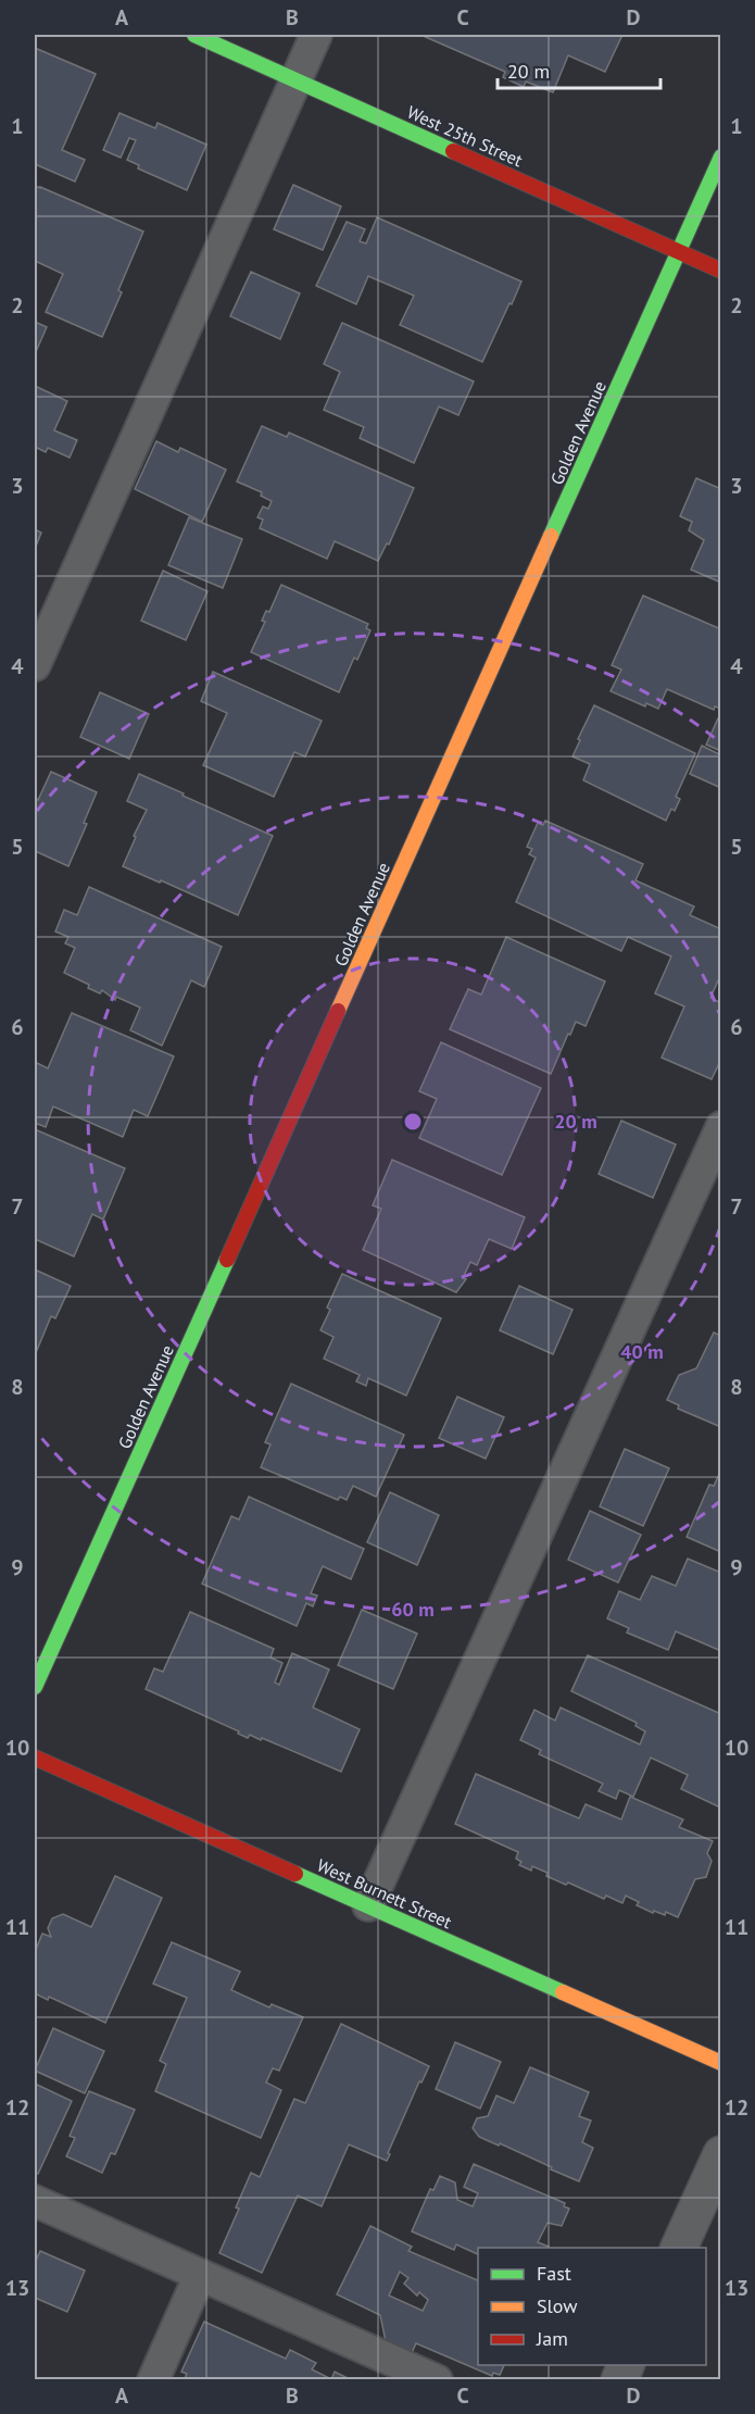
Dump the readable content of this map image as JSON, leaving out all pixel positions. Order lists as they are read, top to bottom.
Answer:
{
  "streets": {
    "street": ["West 25th Street", "Golden Avenue", "West Burnett Street"]
  },
  "crossings": [
    ["West 25th Street", "Golden Avenue"]
  ],
  "legend": ["Fast", "Slow", "Jam"],
  "scale_bar": "20 m",
  "grid": {
    "columns": [
      "A",
      "B",
      "C",
      "D"
    ],
    "rows": [
      "1",
      "2",
      "3",
      "4",
      "5",
      "6",
      "7",
      "8",
      "9",
      "10",
      "11",
      "12",
      "13"
    ]
  },
  "rings": ["20 m", "40 m", "60 m"]
}
